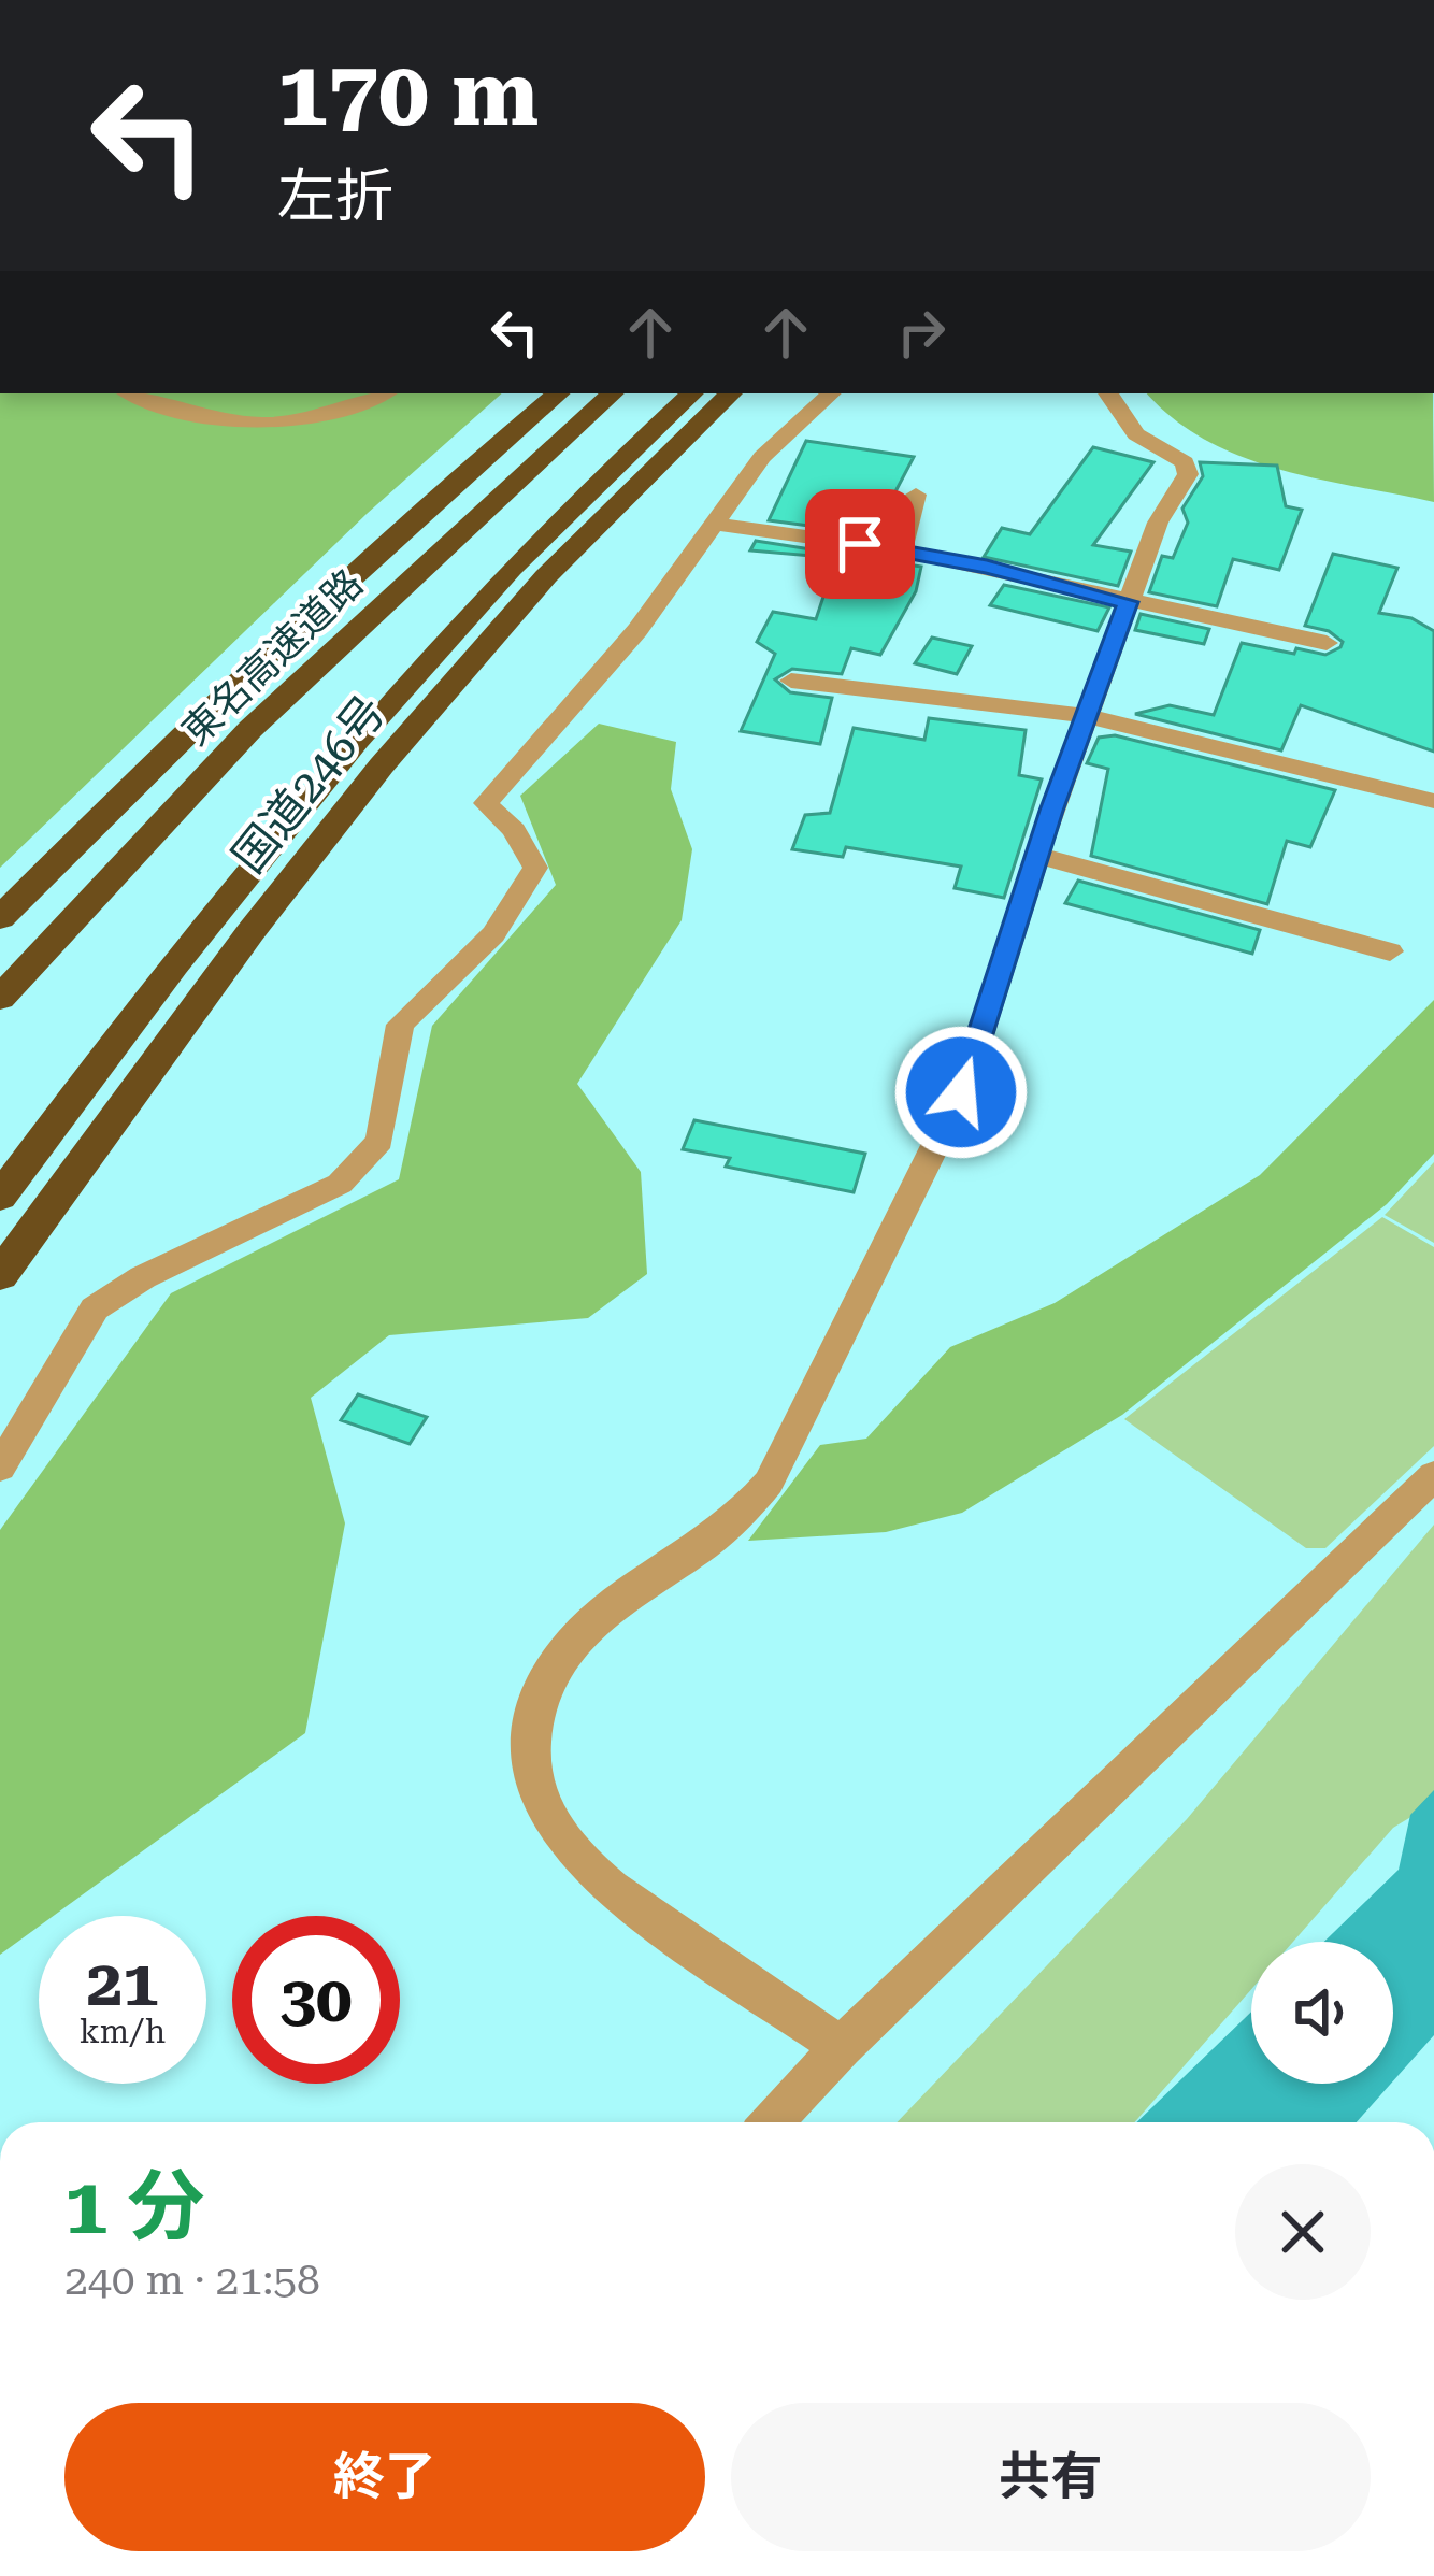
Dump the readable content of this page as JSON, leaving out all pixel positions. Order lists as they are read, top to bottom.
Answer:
{
  "streets": {
    "highway": ["東名高速道路", "国道246号"]
  },
  "page": {
    "turn": ["170 m", "左折"],
    "speed": "21 km/h",
    "limit": "30",
    "heading": ["1 分", "240 m · 21:58"],
    "buttons": ["終了", "共有"]
  }
}
